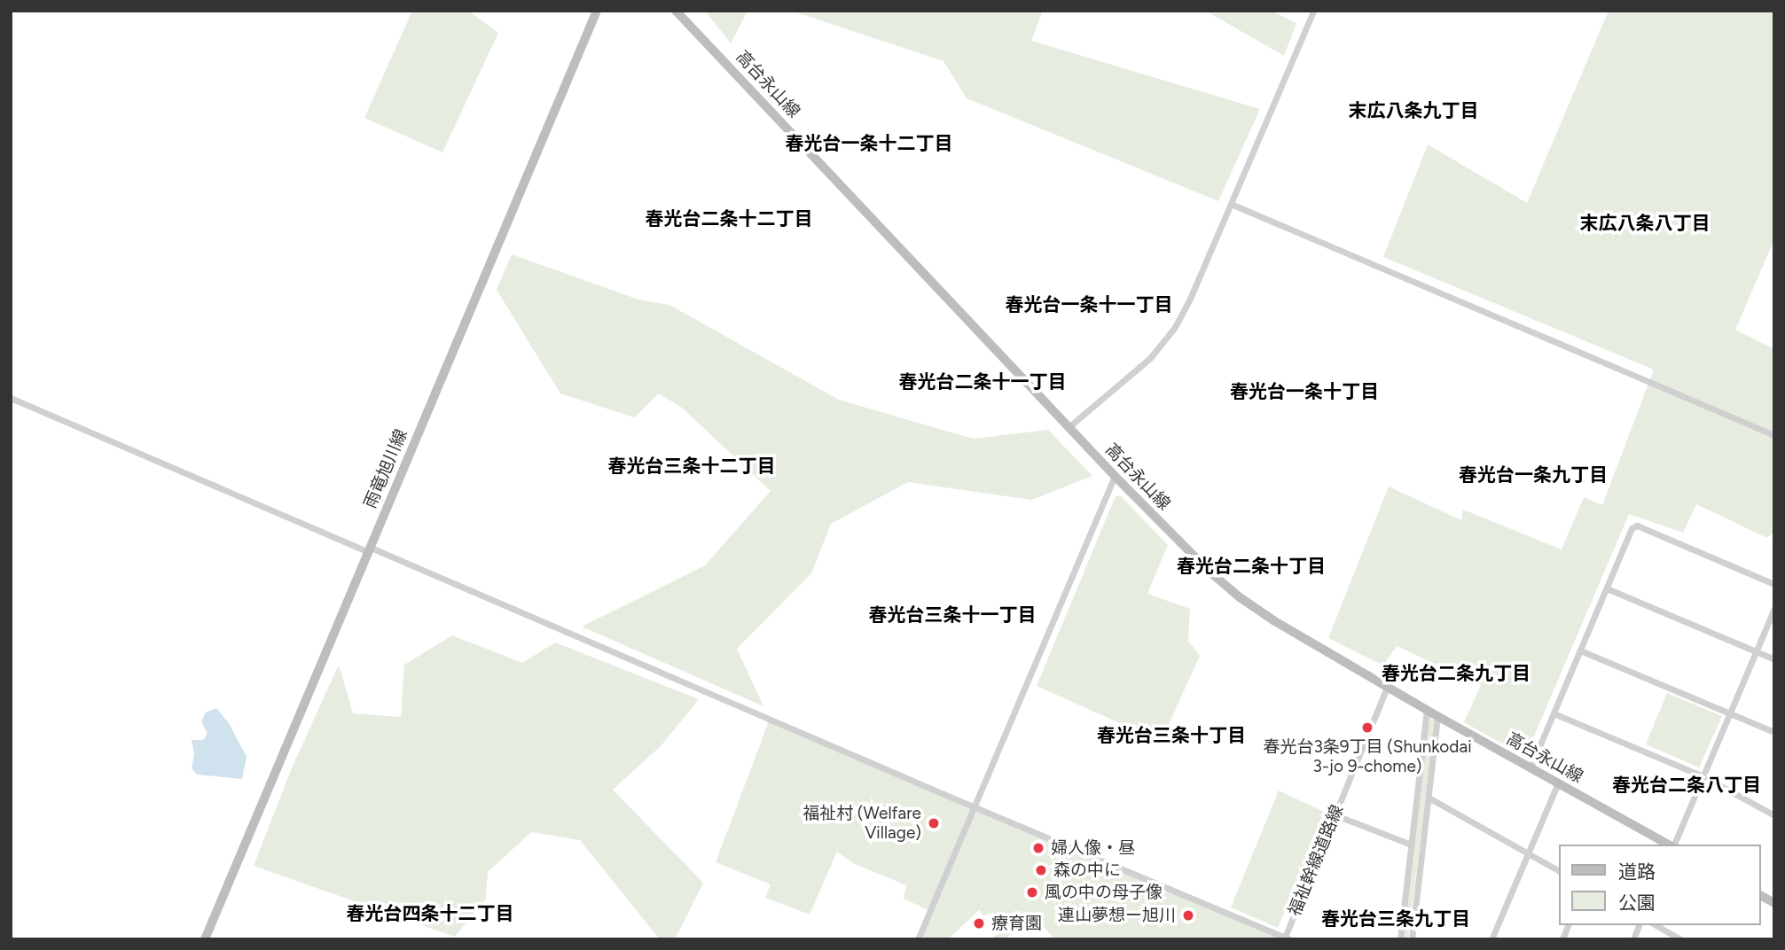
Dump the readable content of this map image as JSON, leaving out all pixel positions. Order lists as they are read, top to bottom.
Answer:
{
  "streets": {
    "street": ["高台永山線", "雨竜旭川線", "福祉幹線道路線"]
  },
  "crossings": [
    ["高台永山線", "福祉幹線道路線"],
    ["雨竜旭川線", "福祉幹線道路線"]
  ],
  "districts": [
    "末広八条九丁目",
    "春光台一条十二丁目",
    "春光台二条十二丁目",
    "末広八条八丁目",
    "春光台一条十一丁目",
    "春光台二条十一丁目",
    "春光台一条十丁目",
    "春光台三条十二丁目",
    "春光台一条九丁目",
    "春光台二条十丁目",
    "春光台三条十一丁目",
    "春光台二条九丁目",
    "春光台三条十丁目",
    "春光台二条八丁目",
    "春光台四条十二丁目",
    "春光台三条九丁目"
  ],
  "places": [
    "春光台3条9丁目 (Shunkodai 3-jo 9-chome)",
    "福祉村 (Welfare Village)",
    "婦人像・昼",
    "森の中に",
    "風の中の母子像",
    "連山夢想ー旭川",
    "療育園"
  ],
  "legend": ["道路", "公園"]
}
